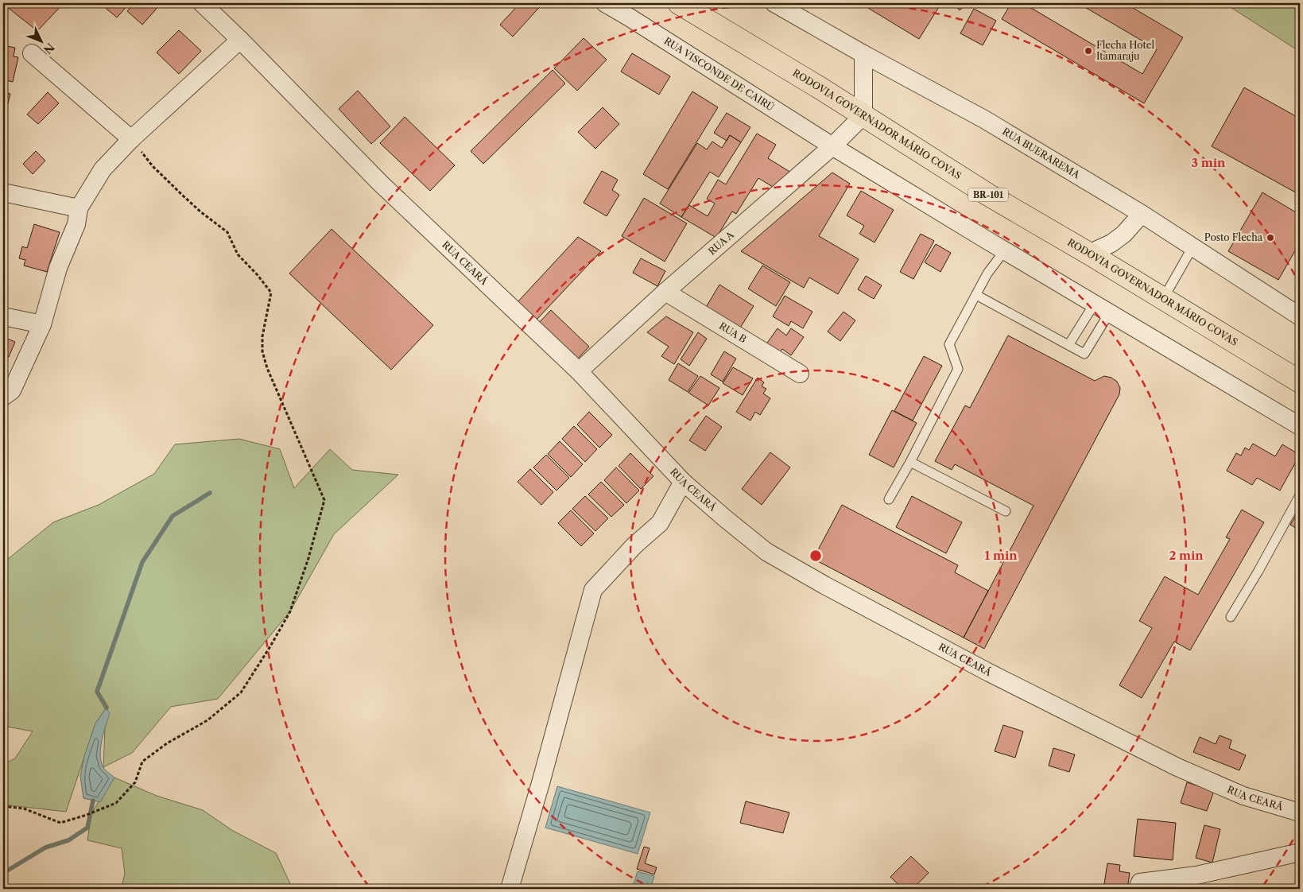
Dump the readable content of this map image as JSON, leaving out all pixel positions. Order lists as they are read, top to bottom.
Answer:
{
  "streets": {
    "highway": ["RODOVIA GOVERNADOR MÁRIO COVAS", "BR-101"],
    "street": [
      "RUA VISCONDE DE CAIRÚ",
      "RUA BUERAREMA",
      "RUA A",
      "RUA CEARÁ",
      "RUA B"
    ]
  },
  "crossings": [
    ["RUA VISCONDE DE CAIRÚ", "RUA A"],
    ["RODOVIA GOVERNADOR MÁRIO COVAS", "RUA A"],
    ["RUA A", "RUA CEARÁ"],
    ["RUA A", "RUA B"]
  ],
  "places": ["Flecha Hotel Itamaraju", "Posto Flecha"],
  "north": "bottom right",
  "rings": ["3 min", "1 min", "2 min"]
}
